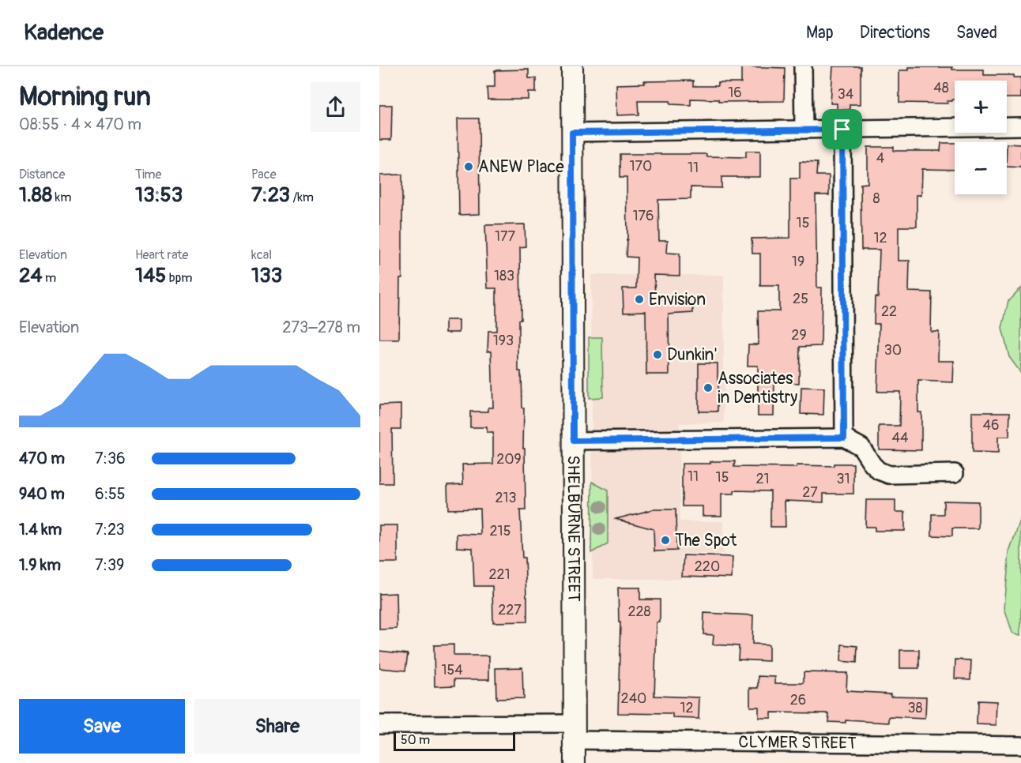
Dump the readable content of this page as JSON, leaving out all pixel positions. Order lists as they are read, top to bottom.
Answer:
{
  "streets": {
    "main road": ["SHELBURNE STREET"],
    "street": ["CLYMER STREET"]
  },
  "crossings": [
    ["SHELBURNE STREET", "CLYMER STREET"]
  ],
  "places": [
    "ANEW Place",
    "Envision",
    "Dunkin'",
    "Associates in Dentistry",
    "The Spot"
  ],
  "house_numbers": [
    "48",
    "16",
    "34",
    "4",
    "170",
    "11",
    "8",
    "176",
    "15",
    "177",
    "12",
    "19",
    "183",
    "25",
    "22",
    "29",
    "193",
    "30",
    "46",
    "44",
    "209",
    "11",
    "15",
    "21",
    "31",
    "27",
    "213",
    "215",
    "220",
    "221",
    "227",
    "228",
    "154",
    "240",
    "26",
    "12",
    "38"
  ],
  "scale_bar": "50 m",
  "page": {
    "header": "Kadence",
    "nav": ["Map", "Directions", "Saved"],
    "heading": ["Morning run", "08:55 · 4 × 470 m"],
    "map_buttons": ["+", "−"],
    "stats": [
      ["Distance", "1.88 km"],
      ["Time", "13:53"],
      ["Pace", "7:23 /km"],
      ["Elevation", "24 m"],
      ["Heart rate", "145 bpm"],
      ["kcal", "133"]
    ],
    "chart": ["Elevation", "273–278 m"],
    "list": [
      {
        "name": "470 m",
        "note": "7:36"
      },
      {
        "name": "940 m",
        "note": "6:55"
      },
      {
        "name": "1.4 km",
        "note": "7:23"
      },
      {
        "name": "1.9 km",
        "note": "7:39"
      }
    ],
    "buttons": ["Save", "Share"],
    "scale": "50 m"
  }
}
